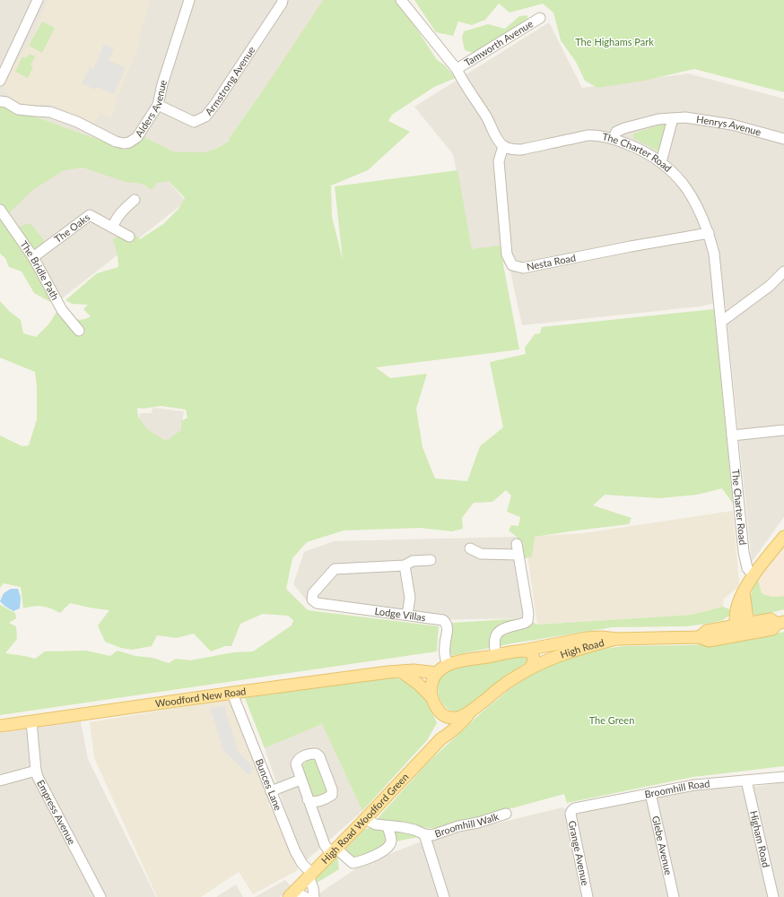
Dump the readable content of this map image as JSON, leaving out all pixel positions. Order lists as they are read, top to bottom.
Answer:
{
  "streets": {
    "main road": ["High Road", "Woodford New Road", "High Road Woodford Green"],
    "street": [
      "Tamworth Avenue",
      "Armstrong Avenue",
      "Alders Avenue",
      "Henrys Avenue",
      "The Charter Road",
      "The Oaks",
      "Nesta Road",
      "The Bridle Path",
      "Lodge Villas",
      "Bunces Lane",
      "Broomhill Road",
      "Empress Avenue",
      "Broomhill Walk",
      "Higham Road",
      "Glebe Avenue",
      "Grange Avenue"
    ]
  },
  "crossings": [
    ["Armstrong Avenue", "Alders Avenue"],
    ["Henrys Avenue", "The Charter Road"],
    ["The Charter Road", "Nesta Road"],
    ["The Oaks", "The Bridle Path"],
    ["High Road", "High Road Woodford Green"],
    ["Woodford New Road", "Bunces Lane"],
    ["Woodford New Road", "Empress Avenue"],
    ["Bunces Lane", "High Road Woodford Green"],
    ["Broomhill Road", "Higham Road"],
    ["Broomhill Road", "Glebe Avenue"],
    ["Broomhill Road", "Grange Avenue"],
    ["High Road Woodford Green", "Broomhill Walk"]
  ],
  "parks": ["The Highams Park", "The Green"]
}
